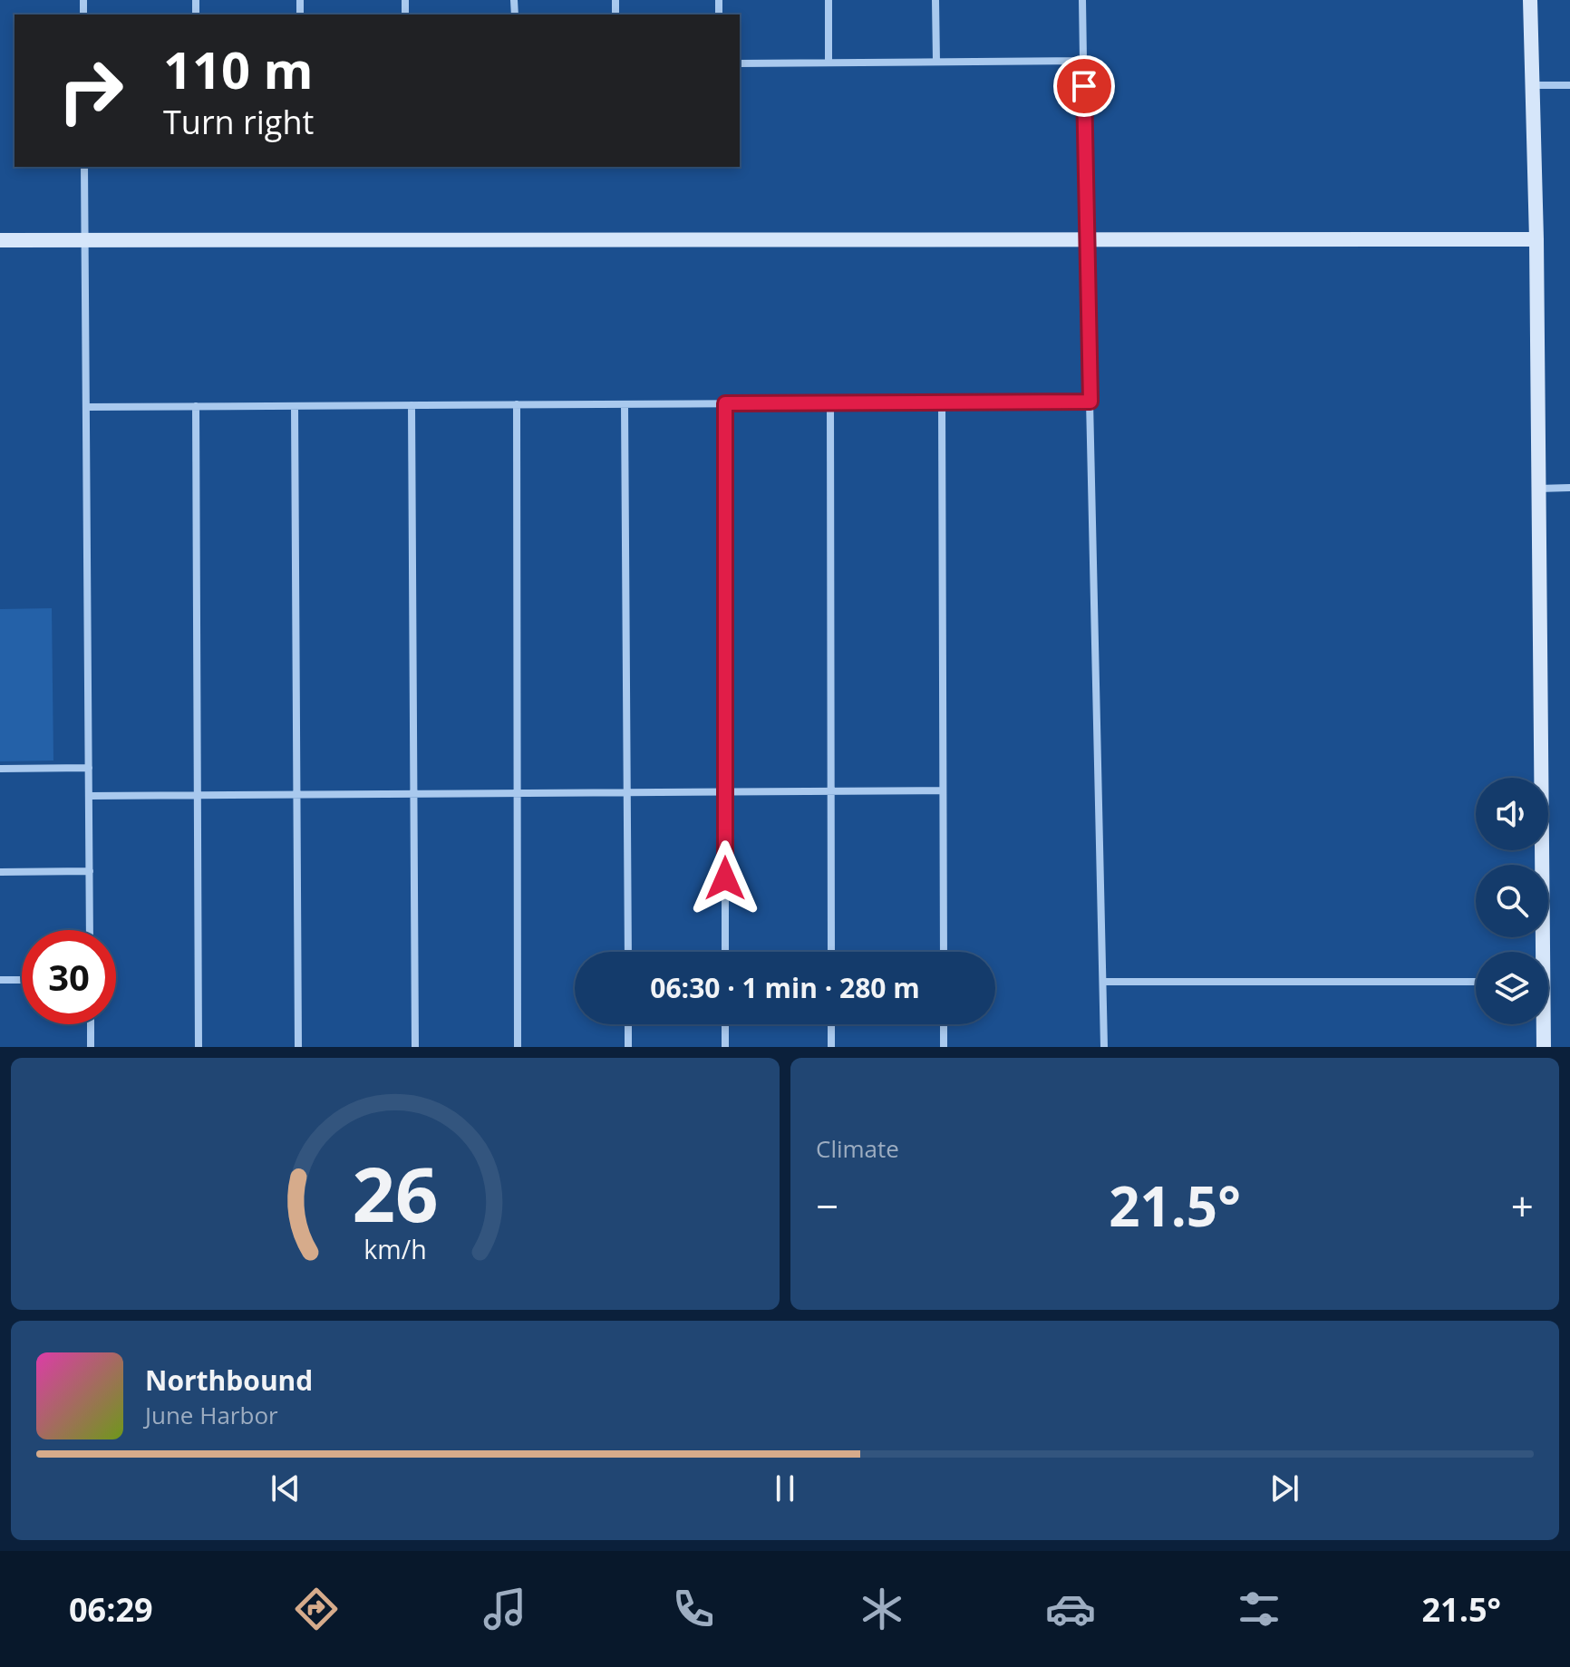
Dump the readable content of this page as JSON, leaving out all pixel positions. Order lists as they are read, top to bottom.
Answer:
{
  "page": {
    "turn": ["110 m", "Turn right"],
    "limit": "30",
    "trip": "06:30 · 1 min · 280 m",
    "tile": "Climate",
    "heat": ["−", "21.5°", "+"],
    "song": ["Northbound", "June Harbor"],
    "tabs": ["06:29", "21.5°"],
    "gauge": ["26", "km/h"]
  }
}
